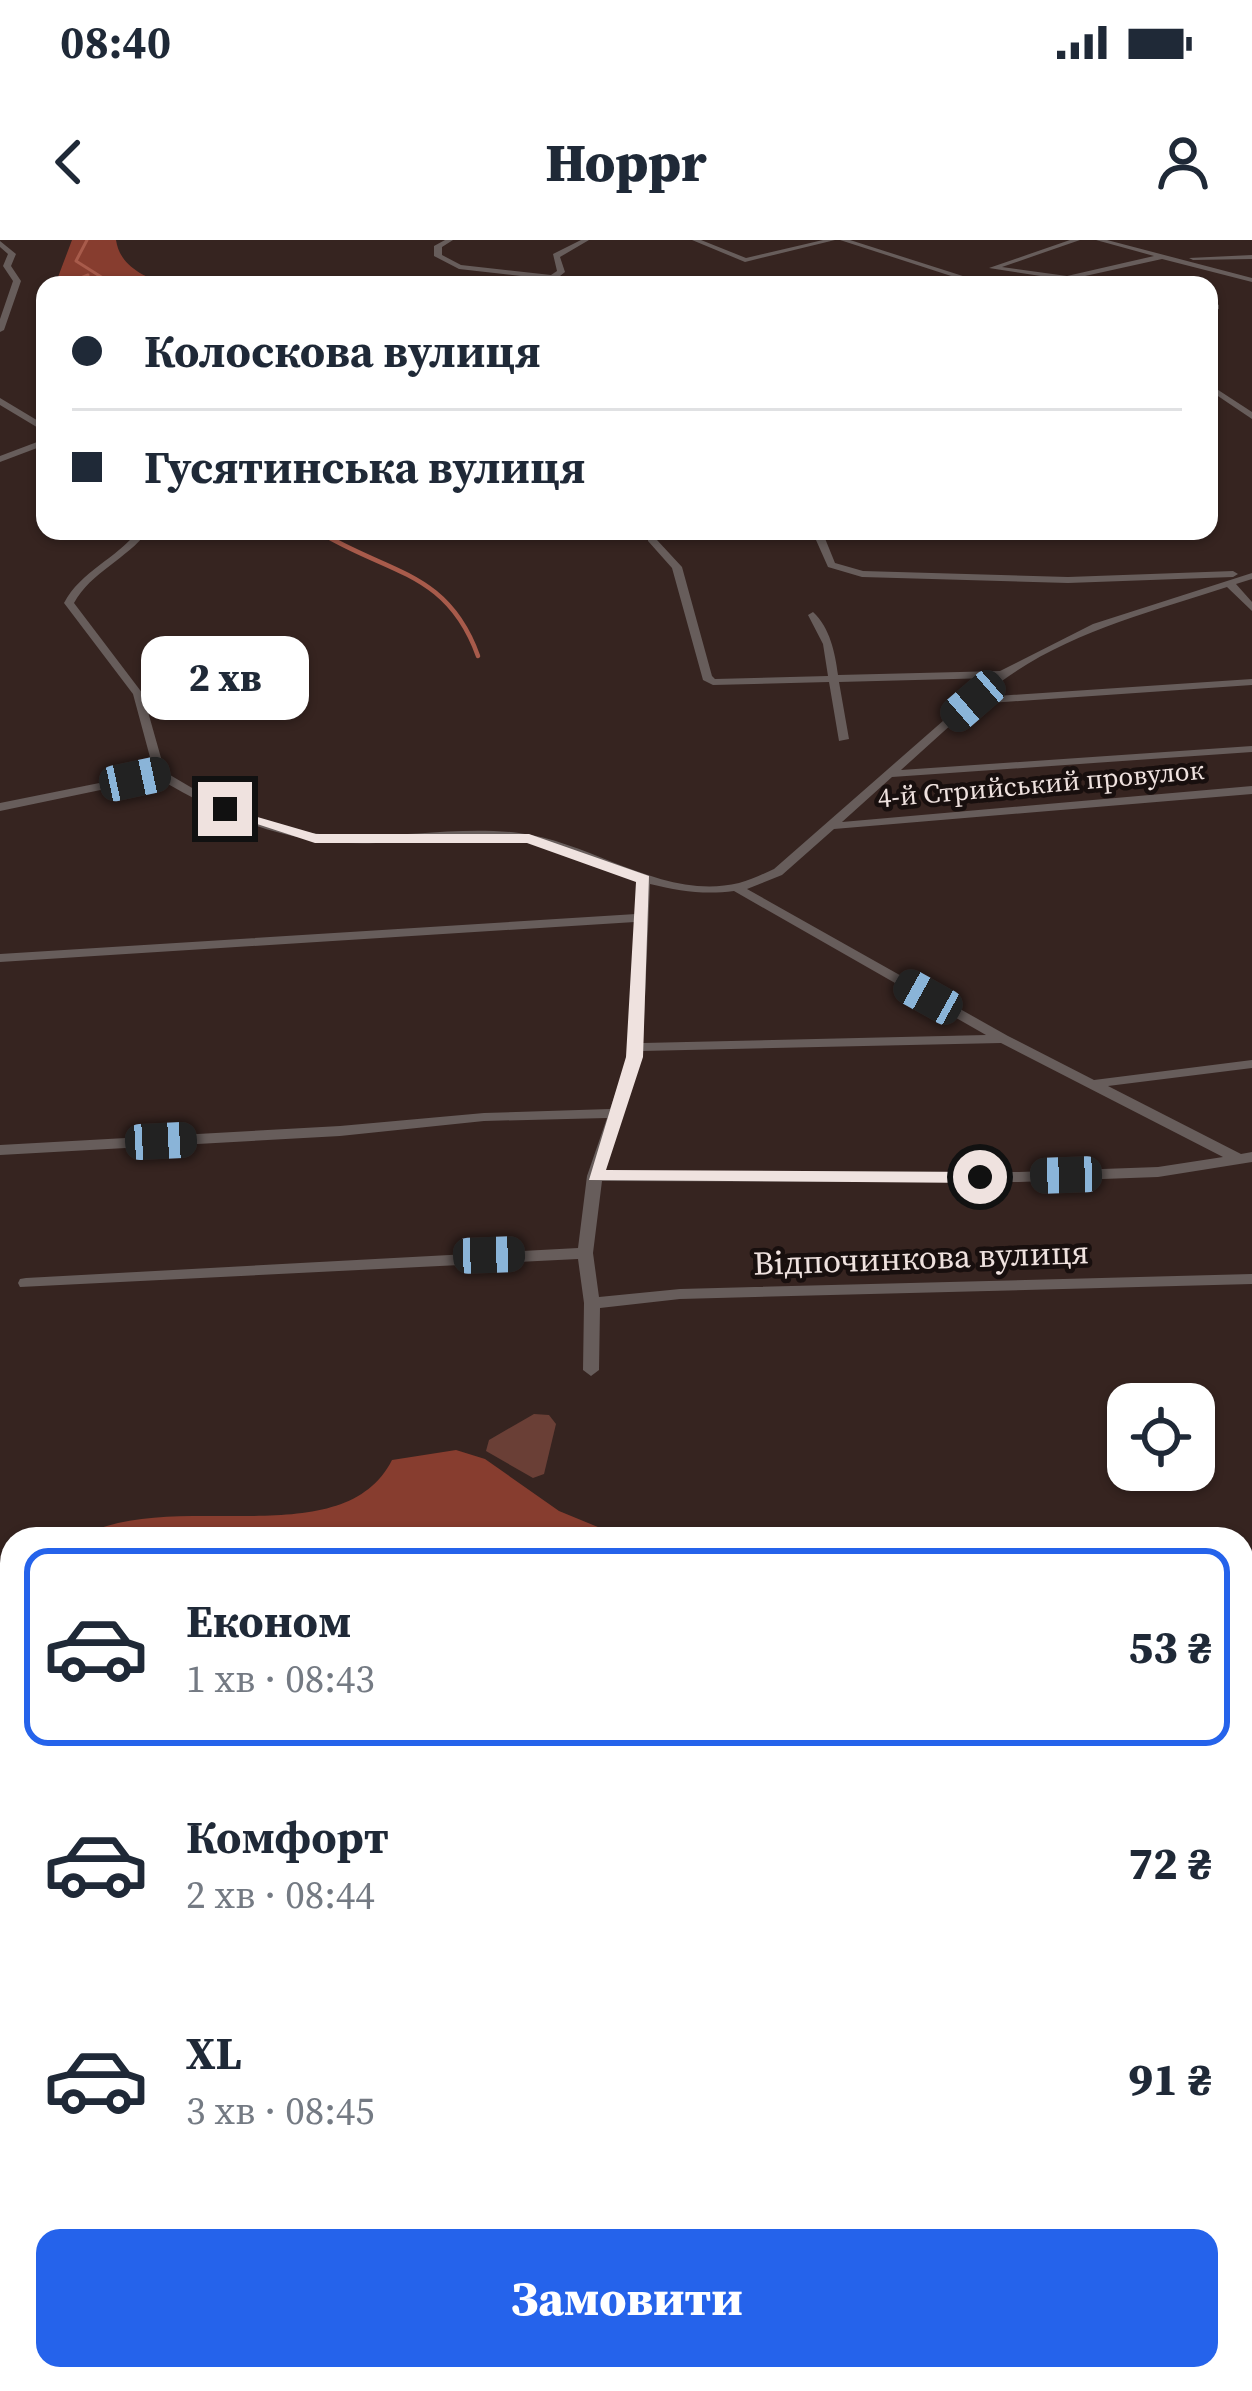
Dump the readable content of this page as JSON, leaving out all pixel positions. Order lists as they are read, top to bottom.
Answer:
{
  "streets": {
    "street": ["4-й Стрийський провулок", "Відпочинкова вулиця"]
  },
  "page": {
    "status": "08:40",
    "header": "Hoppr",
    "banner": ["Колоскова вулиця", "Гусятинська вулиця"],
    "bubble": "2 хв",
    "list": [
      {
        "name": "Економ",
        "note": "1 хв · 08:43",
        "value": "53 ₴"
      },
      {
        "name": "Комфорт",
        "note": "2 хв · 08:44",
        "value": "72 ₴"
      },
      {
        "name": "XL",
        "note": "3 хв · 08:45",
        "value": "91 ₴"
      }
    ],
    "buttons": "Замовити"
  }
}
